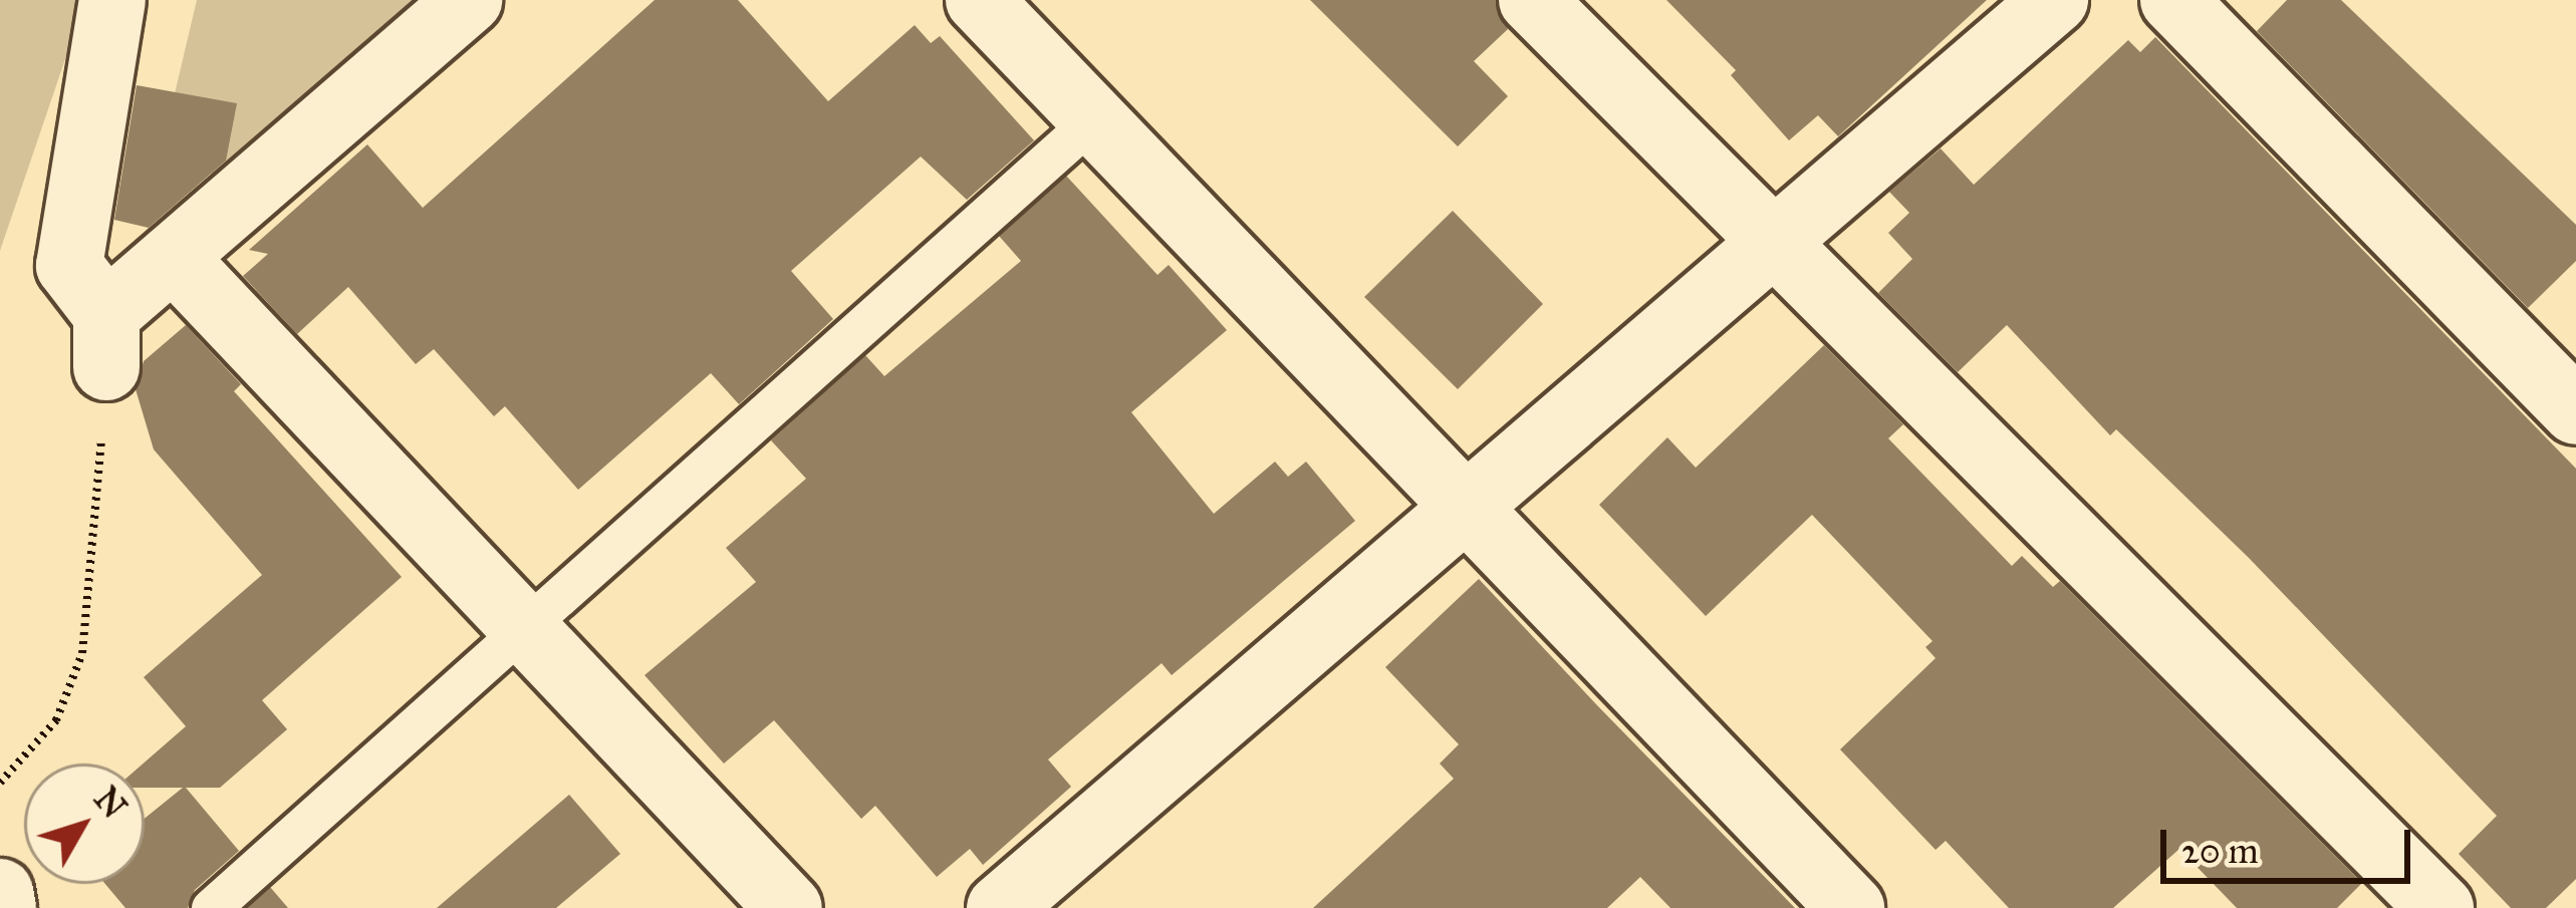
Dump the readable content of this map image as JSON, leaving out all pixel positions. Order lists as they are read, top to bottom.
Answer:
{
  "scale_bar": "20 m",
  "north": "top right"
}
